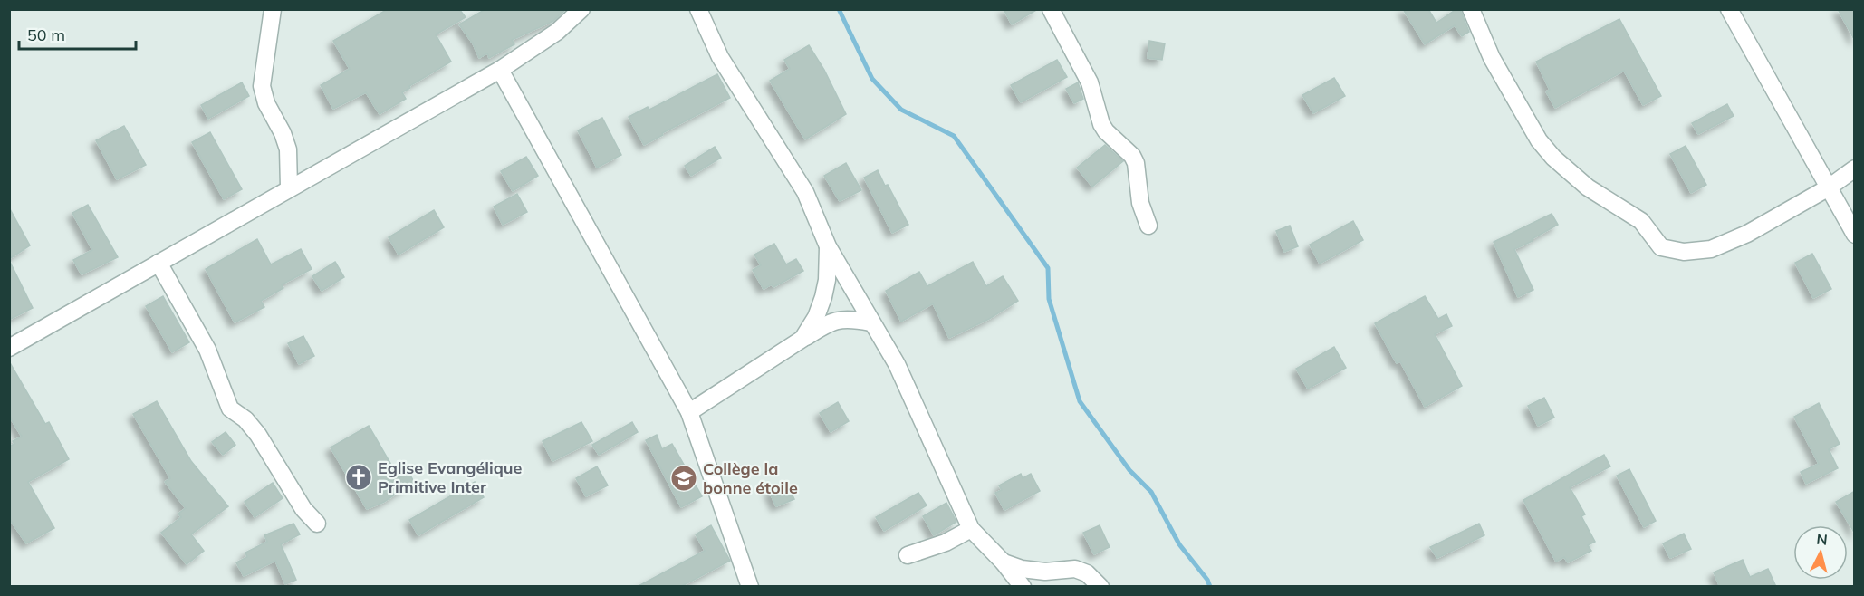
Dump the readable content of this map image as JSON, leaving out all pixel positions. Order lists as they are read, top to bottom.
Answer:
{
  "places": {
    "church": ["Eglise Evangélique Primitive Inter"],
    "school or university": ["Collège la bonne étoile"]
  },
  "scale_bar": "50 m",
  "north": "top"
}
